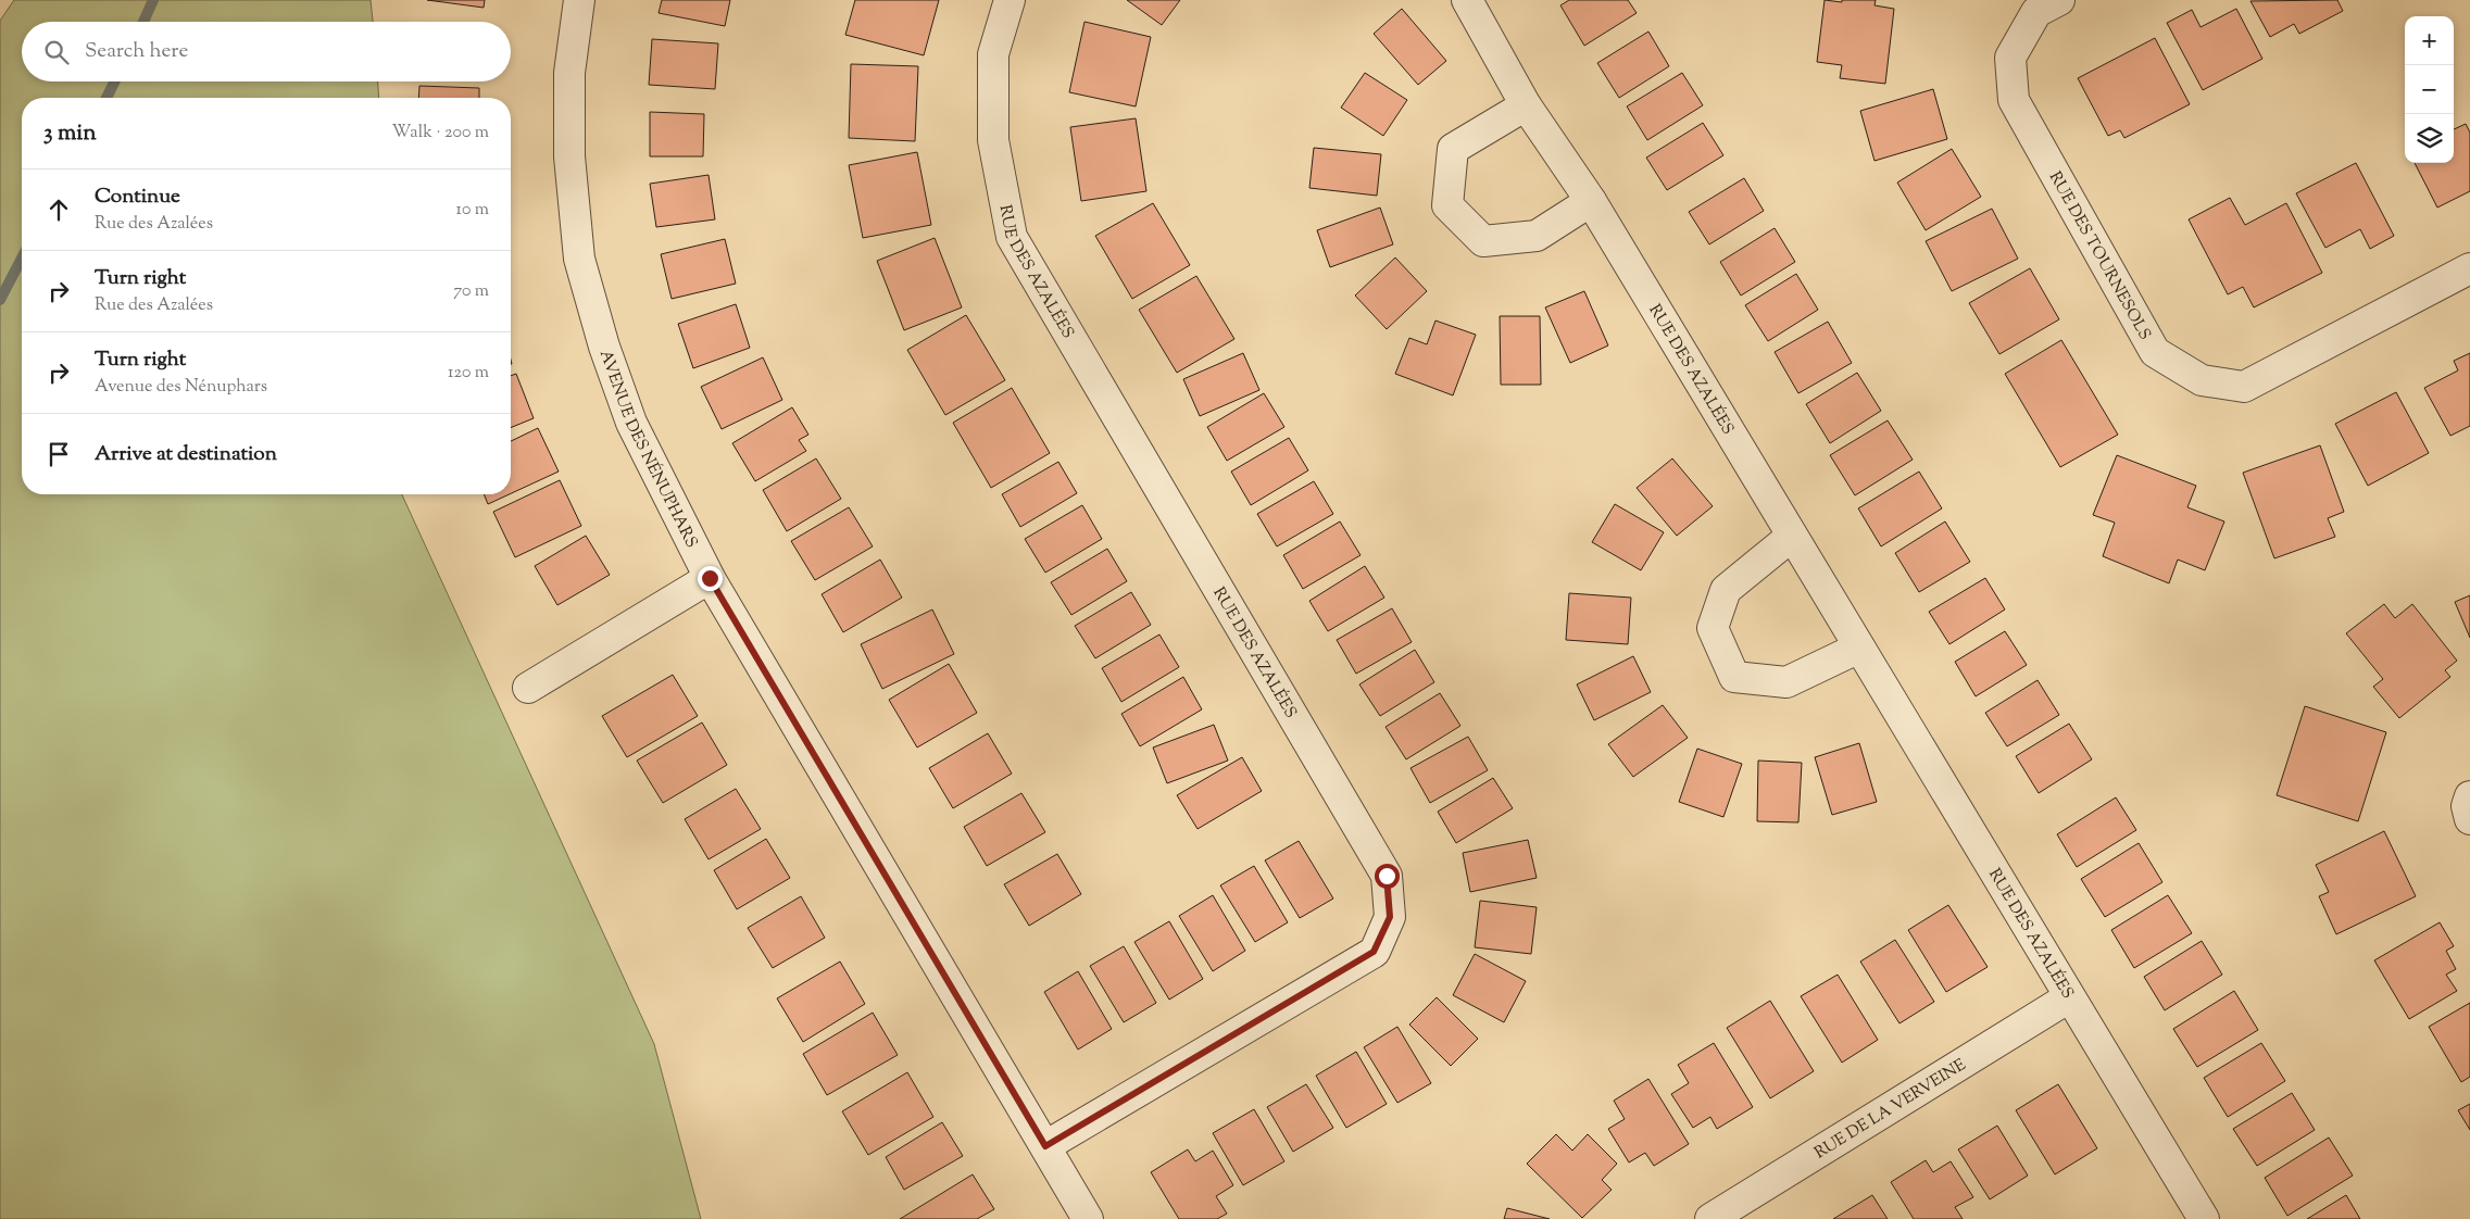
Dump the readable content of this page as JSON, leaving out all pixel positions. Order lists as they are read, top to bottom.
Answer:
{
  "streets": {
    "street": [
      "RUE DES TOURNESOLS",
      "RUE DES AZALÉES",
      "AVENUE DES NÉNUPHARS",
      "RUE DE LA VERVEINE"
    ]
  },
  "crossings": [
    ["RUE DES AZALÉES", "AVENUE DES NÉNUPHARS"],
    ["RUE DES AZALÉES", "RUE DE LA VERVEINE"]
  ],
  "page": {
    "map_buttons": ["+", "−"],
    "search": "Search here",
    "heading": ["3 min", "Walk · 200 m"],
    "list": [
      ["Continue", "Rue des Azalées", "10 m"],
      ["Turn right", "Rue des Azalées", "70 m"],
      ["Turn right", "Avenue des Nénuphars", "120 m"],
      "Arrive at destination"
    ]
  }
}
